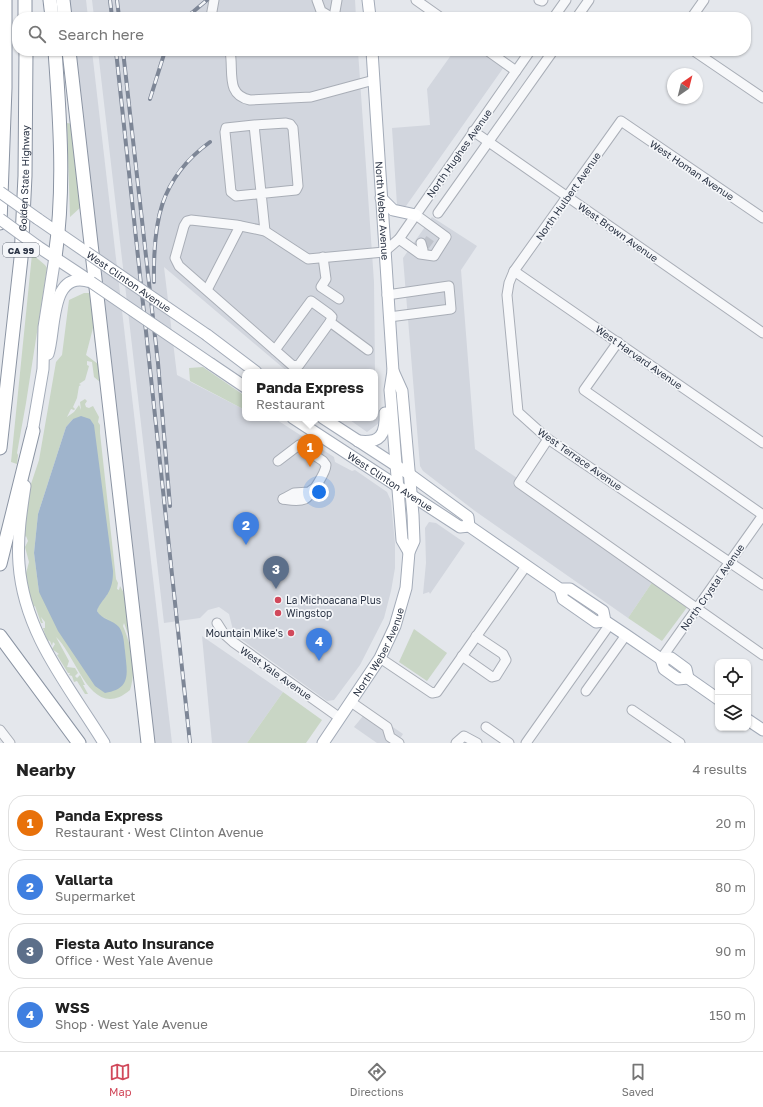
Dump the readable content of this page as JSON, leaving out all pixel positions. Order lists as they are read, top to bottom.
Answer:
{
  "streets": {
    "highway": ["Golden State Highway", "CA 99"],
    "main road": ["North Weber Avenue", "West Clinton Avenue"],
    "street": [
      "North Hughes Avenue",
      "West Homan Avenue",
      "North Hulbert Avenue",
      "West Brown Avenue",
      "West Harvard Avenue",
      "West Terrace Avenue",
      "North Crystal Avenue",
      "West Yale Avenue"
    ]
  },
  "crossings": [
    ["North Hughes Avenue", "North Weber Avenue"],
    ["North Hughes Avenue", "West Brown Avenue"],
    ["West Homan Avenue", "North Hulbert Avenue"],
    ["North Hulbert Avenue", "West Brown Avenue"],
    ["North Hulbert Avenue", "West Harvard Avenue"],
    ["North Hulbert Avenue", "West Terrace Avenue"],
    ["North Weber Avenue", "West Clinton Avenue"],
    ["North Weber Avenue", "West Yale Avenue"],
    ["West Clinton Avenue", "North Crystal Avenue"],
    ["West Harvard Avenue", "West Terrace Avenue"],
    ["West Terrace Avenue", "North Crystal Avenue"]
  ],
  "places": ["La Michoacana Plus", "Wingstop", "Mountain Mike's"],
  "north": "top right",
  "page": {
    "search": "Search here",
    "popup": ["Panda Express", "Restaurant"],
    "pins": [
      "1",
      "2",
      "3",
      "4"
    ],
    "heading": ["Nearby", "4 results"],
    "list": [
      {
        "mark": "1",
        "name": "Panda Express",
        "note": "Restaurant · West Clinton Avenue",
        "value": "20 m"
      },
      {
        "mark": "2",
        "name": "Vallarta",
        "note": "Supermarket",
        "value": "80 m"
      },
      {
        "mark": "3",
        "name": "Fiesta Auto Insurance",
        "note": "Office · West Yale Avenue",
        "value": "90 m"
      },
      {
        "mark": "4",
        "name": "WSS",
        "note": "Shop · West Yale Avenue",
        "value": "150 m"
      }
    ],
    "nav": ["Map", "Directions", "Saved"]
  }
}
